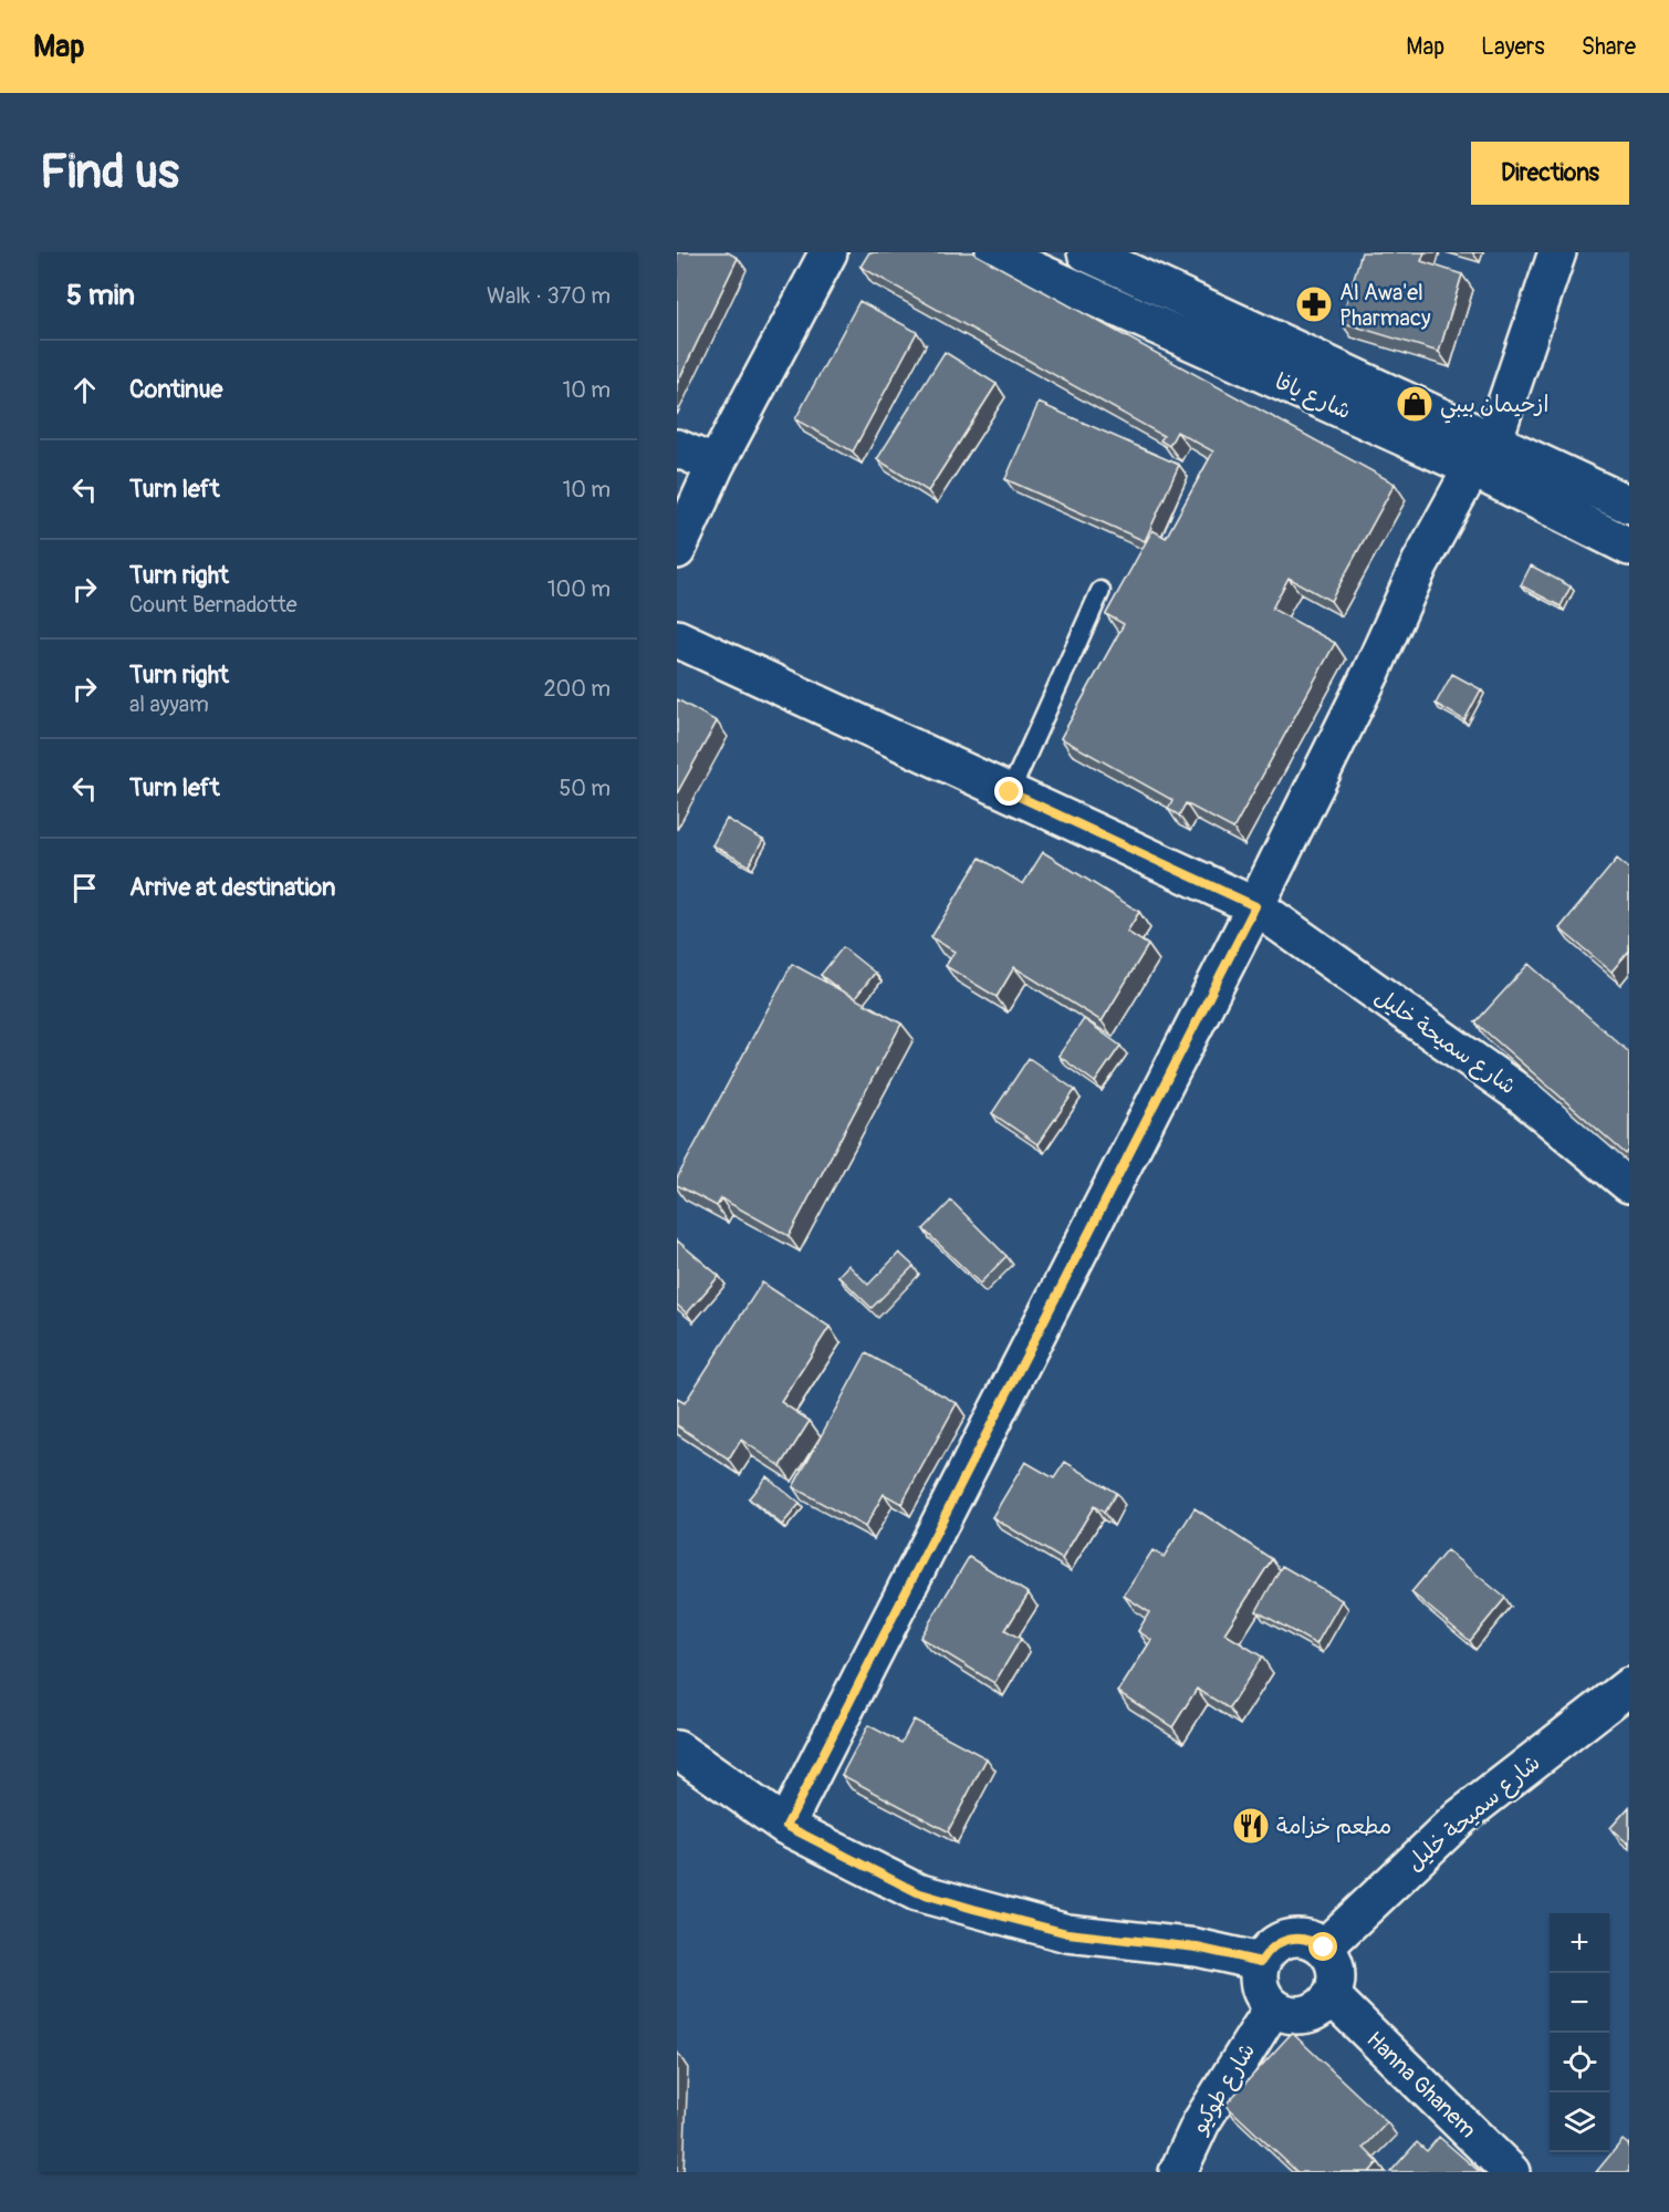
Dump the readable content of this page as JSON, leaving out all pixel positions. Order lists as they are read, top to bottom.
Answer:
{
  "streets": {
    "street": [
      "شارع يافا",
      "شارع سميحة خليل",
      "Hanna Ghanem",
      "شارع طوكيو"
    ]
  },
  "crossings": [
    ["شارع سميحة خليل", "Hanna Ghanem"],
    ["شارع سميحة خليل", "شارع طوكيو"],
    ["Hanna Ghanem", "شارع طوكيو"]
  ],
  "places": {
    "pharmacy": ["Al Awa'el Pharmacy"],
    "shop": ["ازحيمان بيبي"],
    "restaurant": ["مطعم خزامة"]
  },
  "page": {
    "header": "Map",
    "nav": ["Map", "Layers", "Share"],
    "buttons": "Directions",
    "title": "Find us",
    "heading": ["5 min", "Walk · 370 m"],
    "list": [
      ["Continue", "10 m"],
      ["Turn left", "10 m"],
      ["Turn right", "Count Bernadotte", "100 m"],
      ["Turn right", "al ayyam", "200 m"],
      ["Turn left", "50 m"],
      "Arrive at destination"
    ],
    "map_buttons": ["+", "−"]
  }
}
